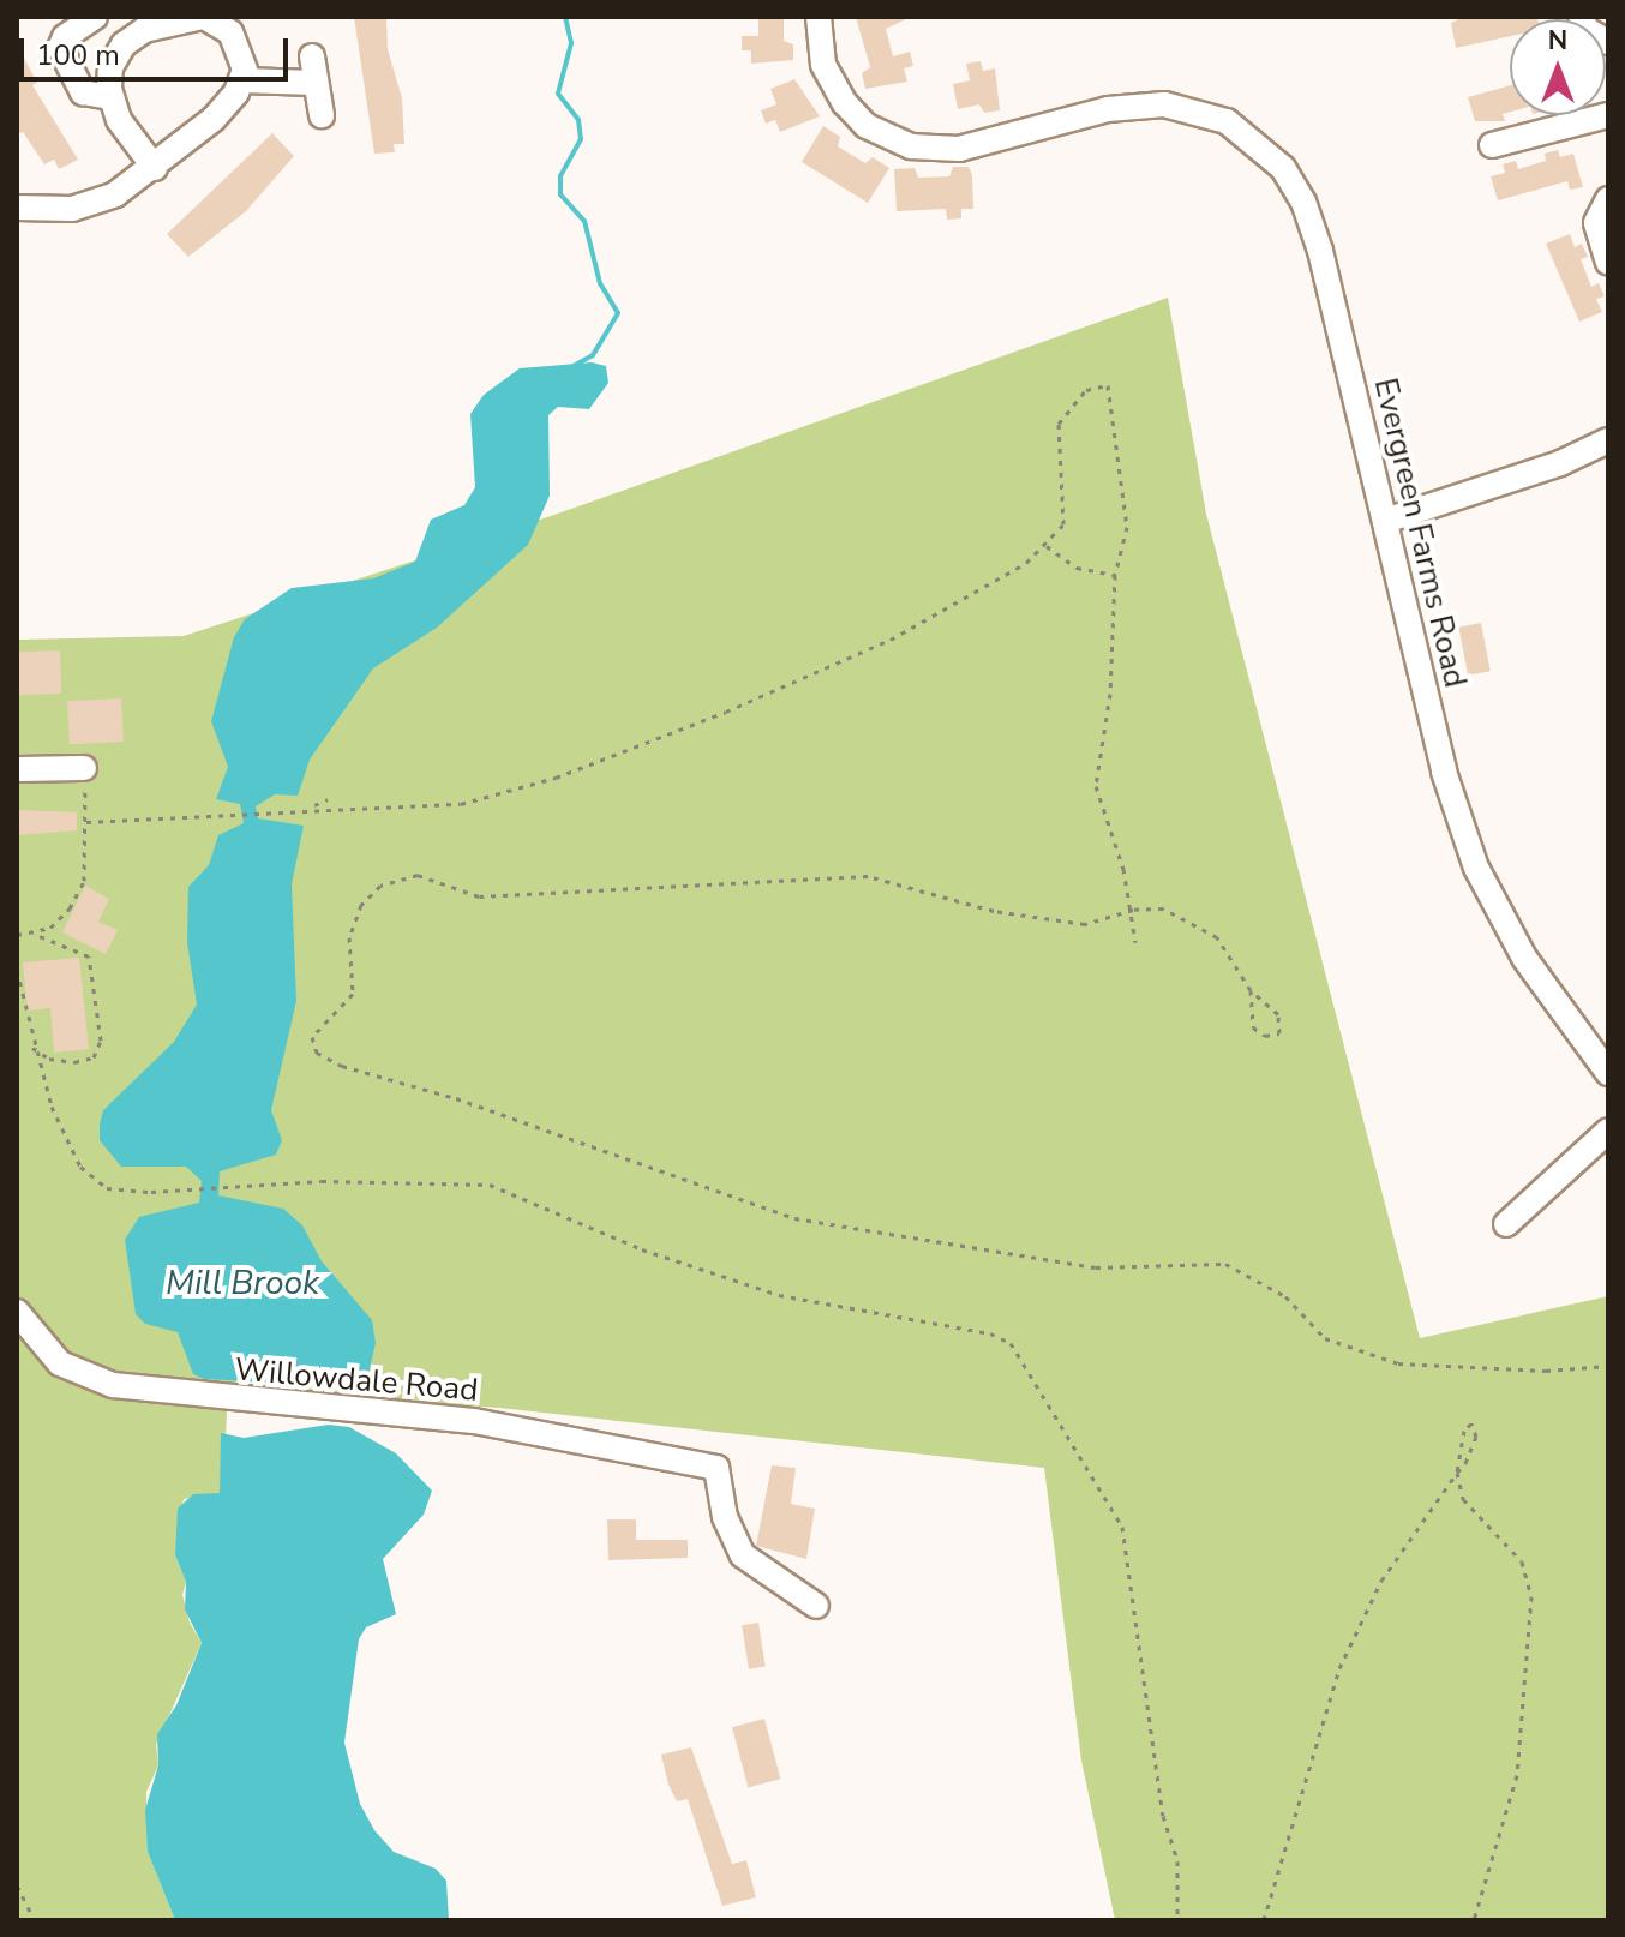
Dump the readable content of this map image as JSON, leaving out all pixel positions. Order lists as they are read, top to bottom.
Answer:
{
  "streets": {
    "street": ["Evergreen Farms Road", "Willowdale Road"]
  },
  "water": ["Mill Brook"],
  "scale_bar": "100 m",
  "north": "top"
}
